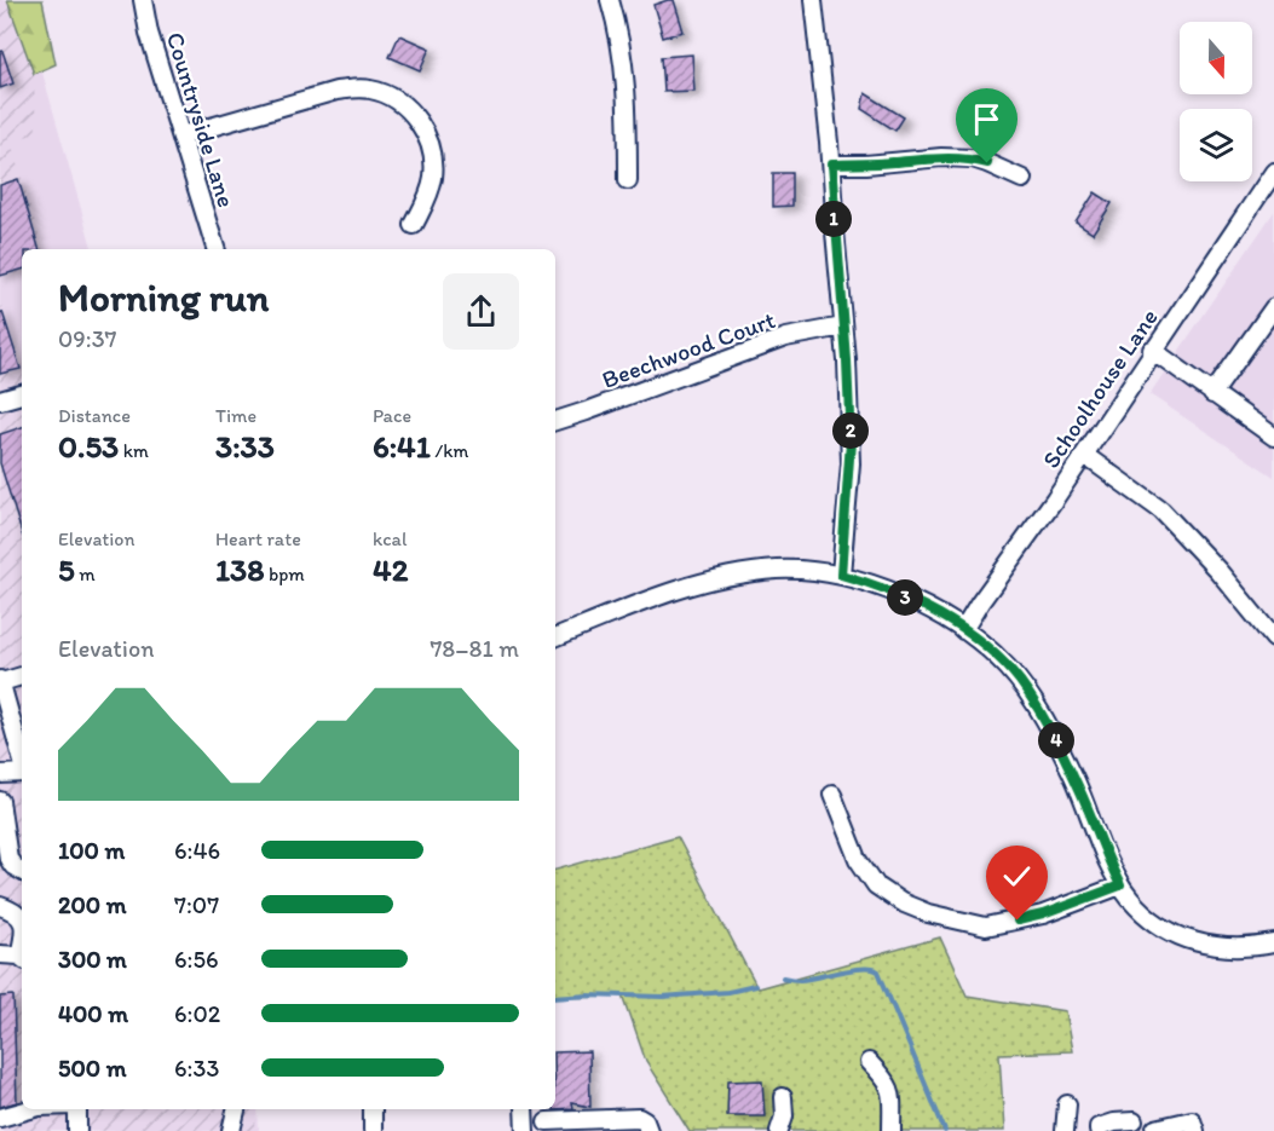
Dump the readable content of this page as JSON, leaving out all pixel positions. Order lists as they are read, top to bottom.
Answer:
{
  "streets": {
    "street": ["Countryside Lane", "Beechwood Court", "Schoolhouse Lane"]
  },
  "north": "bottom",
  "page": {
    "pins": [
      "1",
      "2",
      "3",
      "4"
    ],
    "heading": ["Morning run", "09:37"],
    "stats": [
      ["Distance", "0.53 km"],
      ["Time", "3:33"],
      ["Pace", "6:41 /km"],
      ["Elevation", "5 m"],
      ["Heart rate", "138 bpm"],
      ["kcal", "42"]
    ],
    "chart": ["Elevation", "78–81 m"],
    "list": [
      {
        "name": "100 m",
        "note": "6:46"
      },
      {
        "name": "200 m",
        "note": "7:07"
      },
      {
        "name": "300 m",
        "note": "6:56"
      },
      {
        "name": "400 m",
        "note": "6:02"
      },
      {
        "name": "500 m",
        "note": "6:33"
      }
    ]
  }
}
